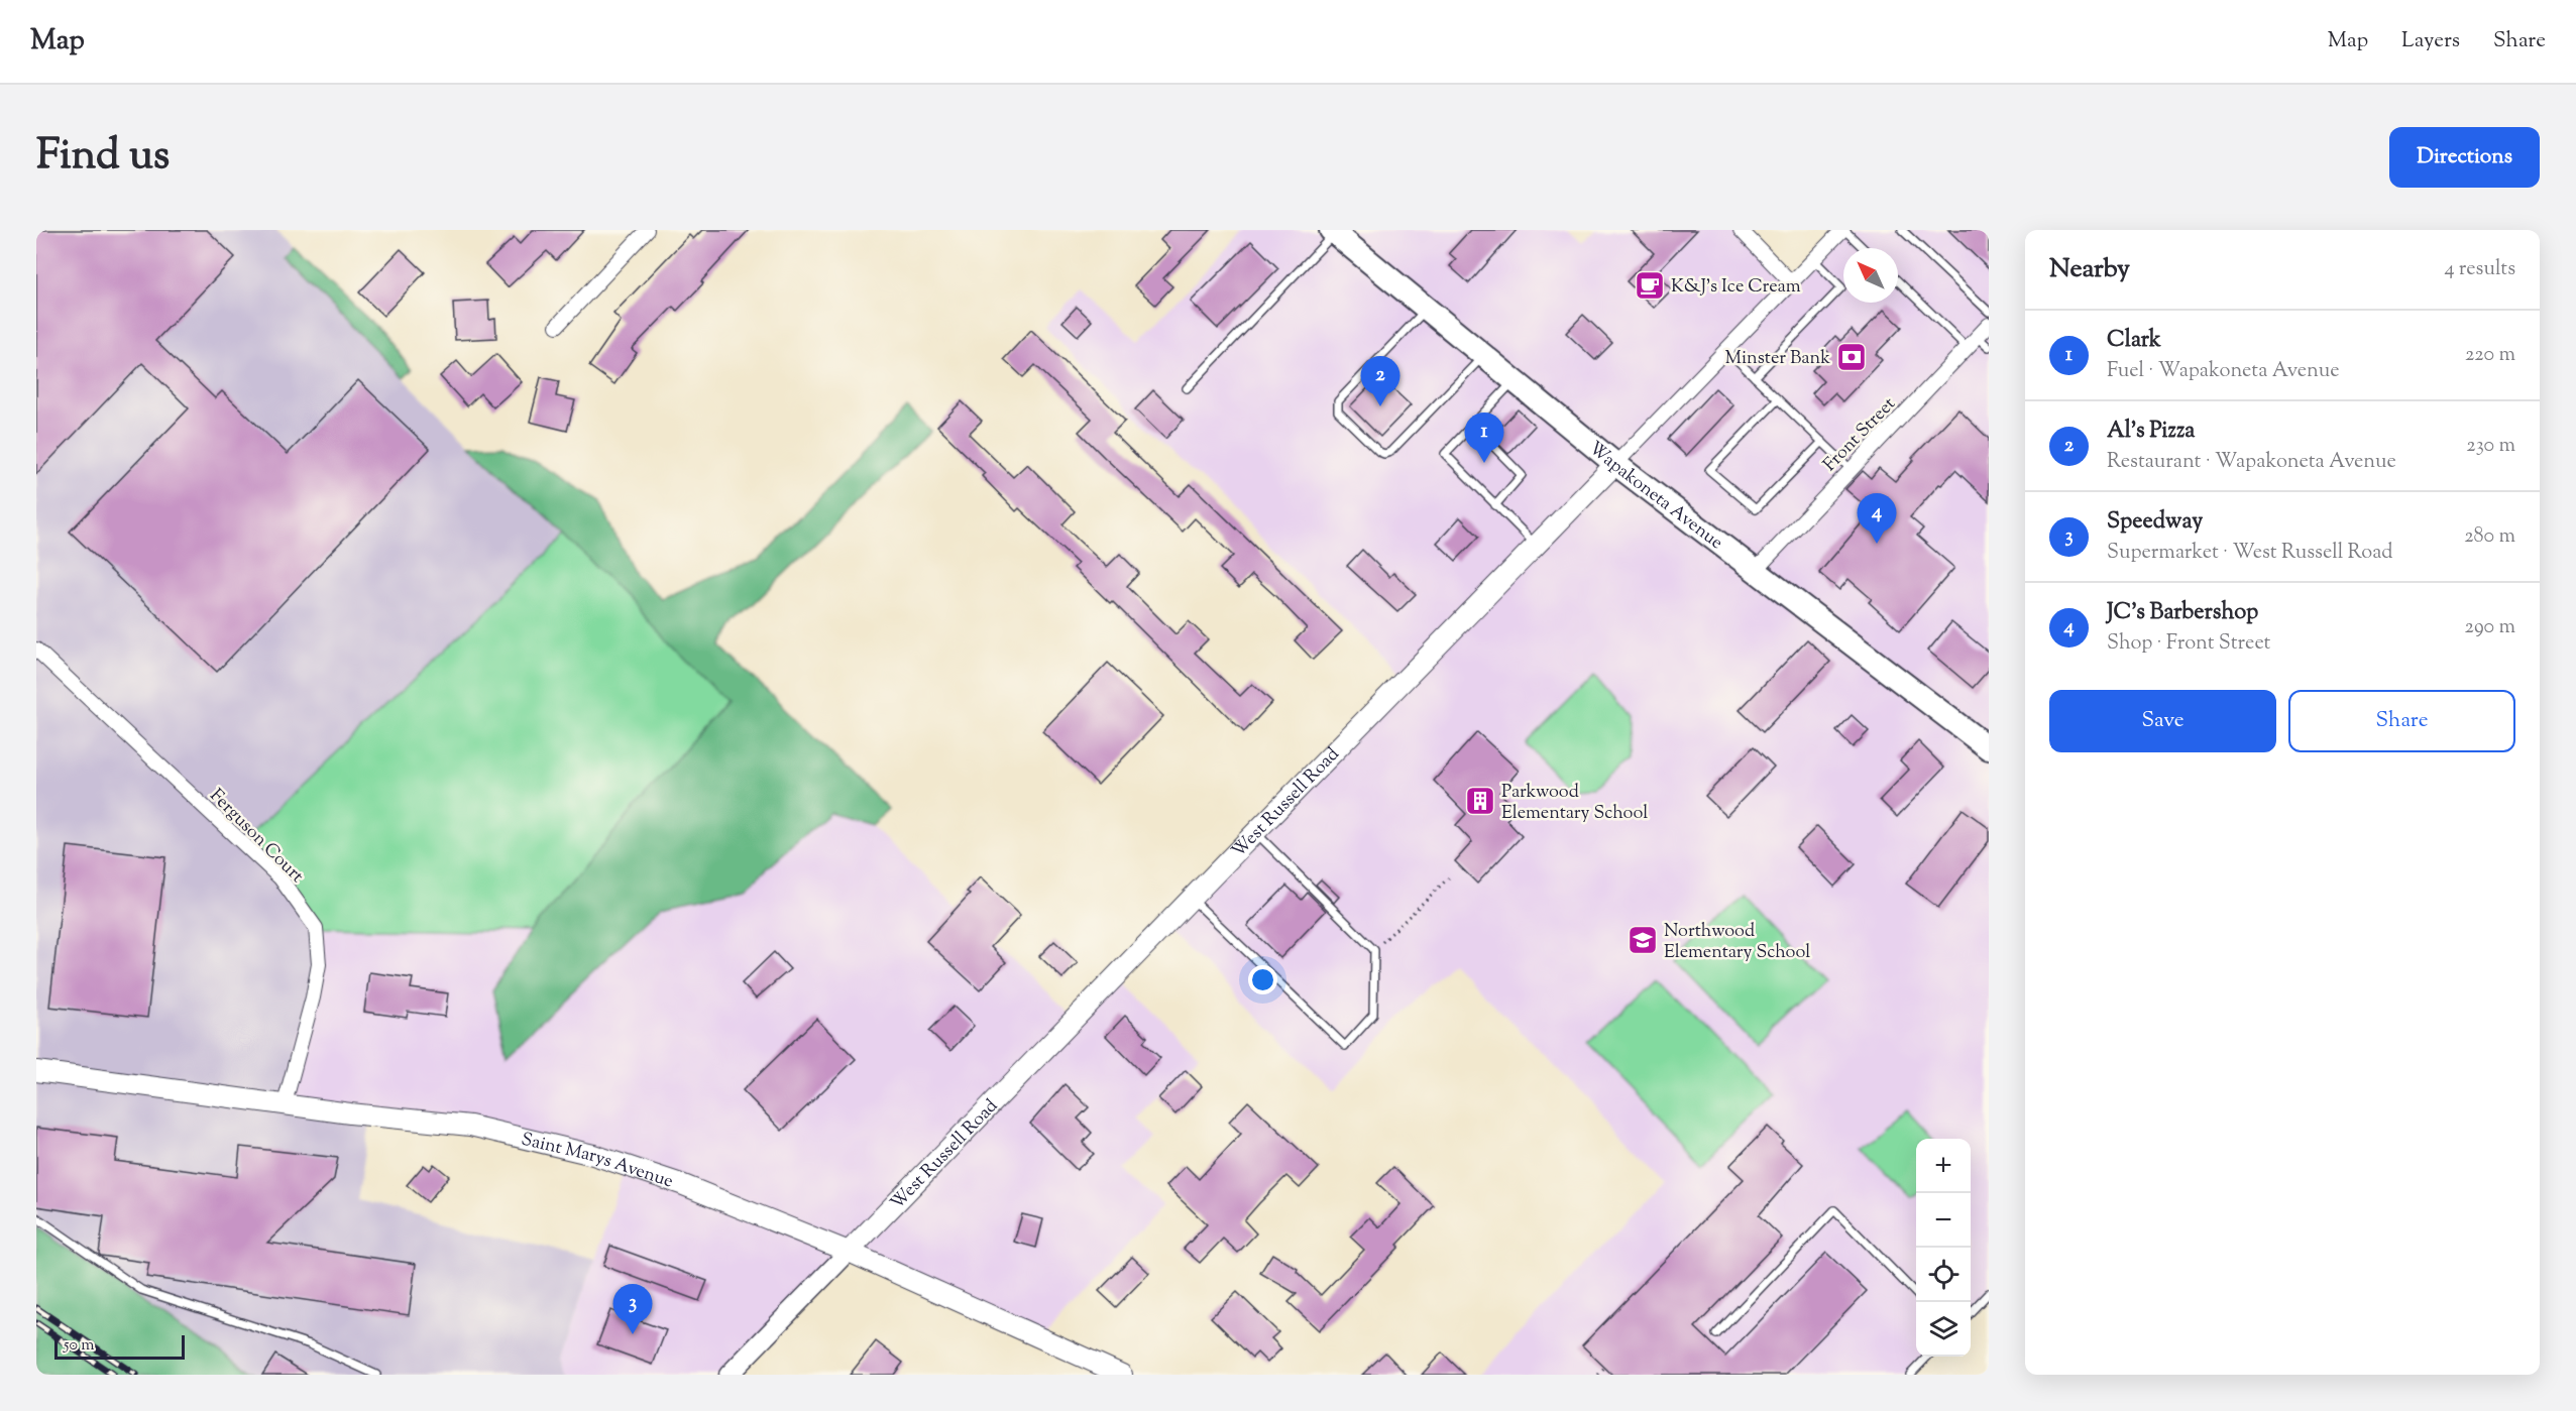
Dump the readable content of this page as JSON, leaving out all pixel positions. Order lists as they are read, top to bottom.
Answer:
{
  "streets": {
    "main road": ["Wapakoneta Avenue", "West Russell Road", "Saint Marys Avenue"],
    "street": ["Front Street", "Ferguson Court"]
  },
  "crossings": [
    ["Front Street", "Wapakoneta Avenue"],
    ["Wapakoneta Avenue", "West Russell Road"],
    ["West Russell Road", "Saint Marys Avenue"],
    ["Ferguson Court", "Saint Marys Avenue"]
  ],
  "places": {
    "cafe": ["K&J's Ice Cream"],
    "bank": ["Minster Bank"],
    "building": ["Parkwood Elementary School"],
    "school or university": ["Northwood Elementary School"]
  },
  "scale_bar": "50 m",
  "north": "top left",
  "page": {
    "header": "Map",
    "nav": ["Map", "Layers", "Share"],
    "title": "Find us",
    "buttons": [
      "Directions",
      ["Save", "Share"]
    ],
    "heading": ["Nearby", "4 results"],
    "list": [
      {
        "mark": "1",
        "name": "Clark",
        "note": "Fuel · Wapakoneta Avenue",
        "value": "220 m"
      },
      {
        "mark": "2",
        "name": "Al's Pizza",
        "note": "Restaurant · Wapakoneta Avenue",
        "value": "230 m"
      },
      {
        "mark": "3",
        "name": "Speedway",
        "note": "Supermarket · West Russell Road",
        "value": "280 m"
      },
      {
        "mark": "4",
        "name": "JC's Barbershop",
        "note": "Shop · Front Street",
        "value": "290 m"
      }
    ],
    "pins": [
      "2",
      "1",
      "4",
      "3"
    ],
    "map_buttons": ["+", "−"],
    "scale": "50 m"
  }
}
